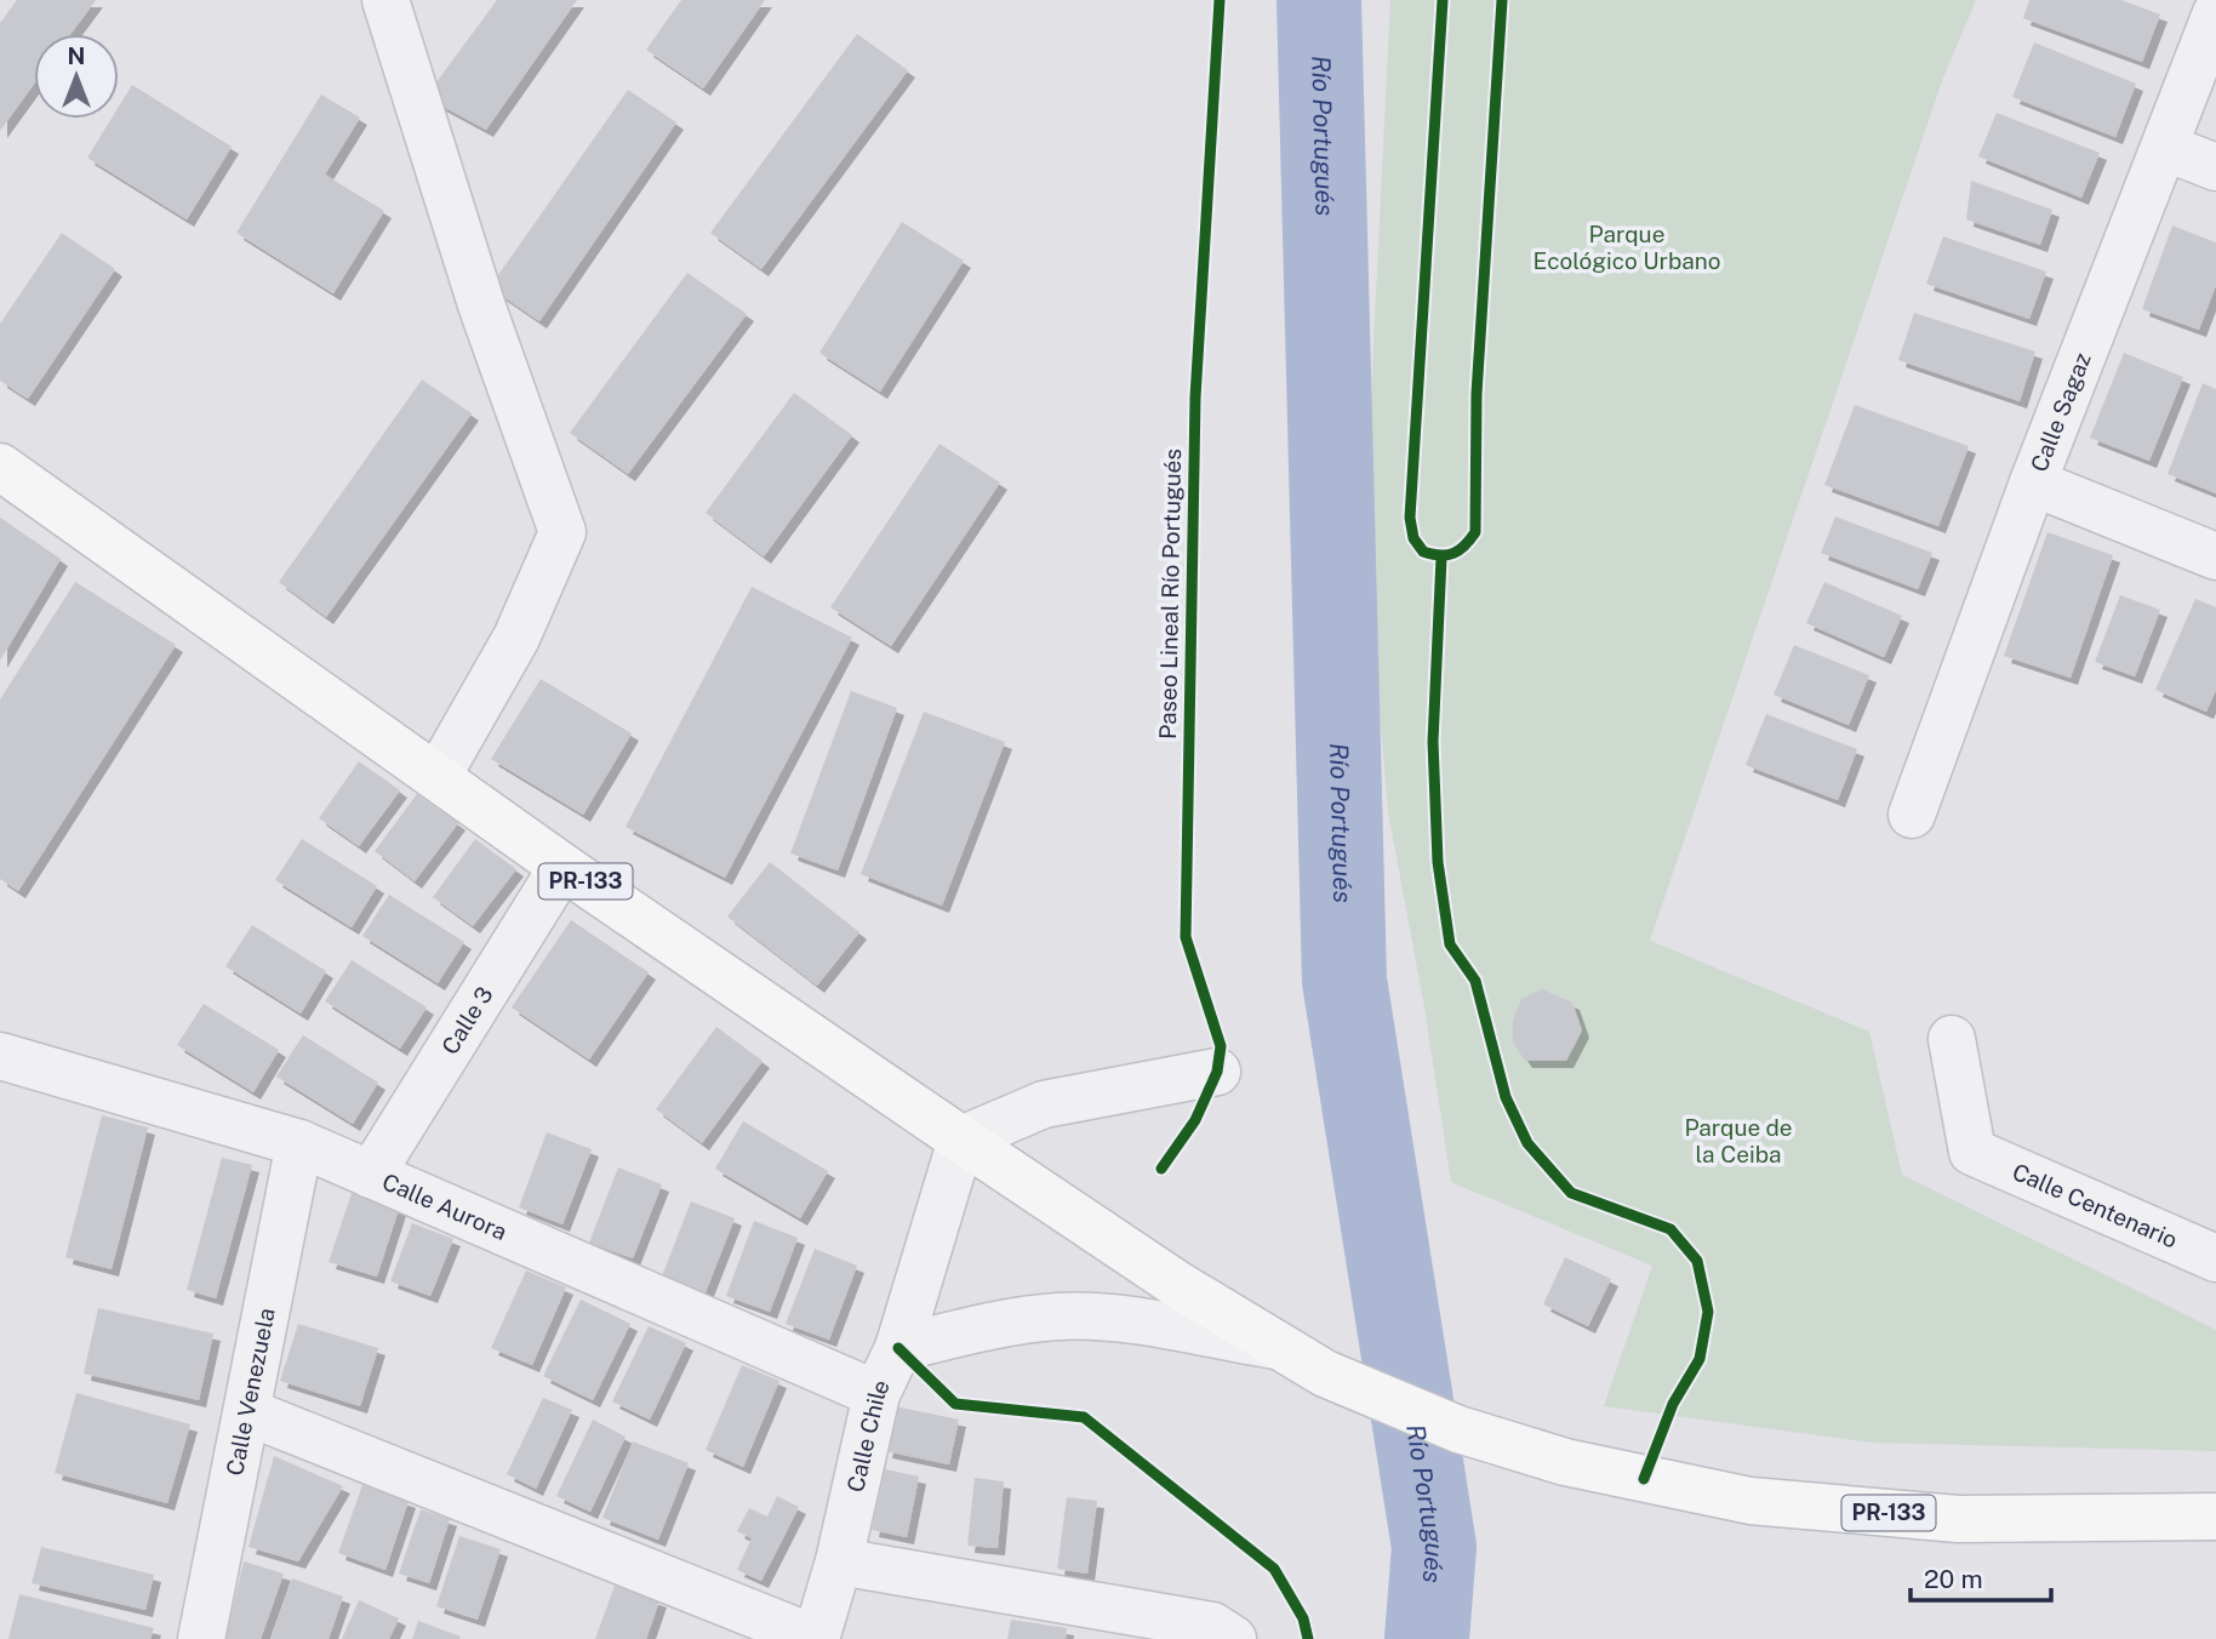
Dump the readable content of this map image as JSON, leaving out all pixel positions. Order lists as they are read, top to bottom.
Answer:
{
  "streets": {
    "main road": ["PR-133"],
    "street": [
      "Calle Sagaz",
      "Calle 3",
      "Calle Centenario",
      "Calle Aurora",
      "Calle Venezuela",
      "Calle Chile"
    ],
    "cycle path": ["Paseo Lineal Río Portugués"]
  },
  "crossings": [
    ["PR-133", "Calle 3"],
    ["PR-133", "Calle Chile"],
    ["Calle 3", "Calle Aurora"],
    ["Calle Aurora", "Calle Venezuela"],
    ["Calle Aurora", "Calle Chile"]
  ],
  "water": ["Río Portugués"],
  "parks": ["Parque Ecológico Urbano", "Parque de la Ceiba"],
  "scale_bar": "20 m",
  "north": "top"
}
